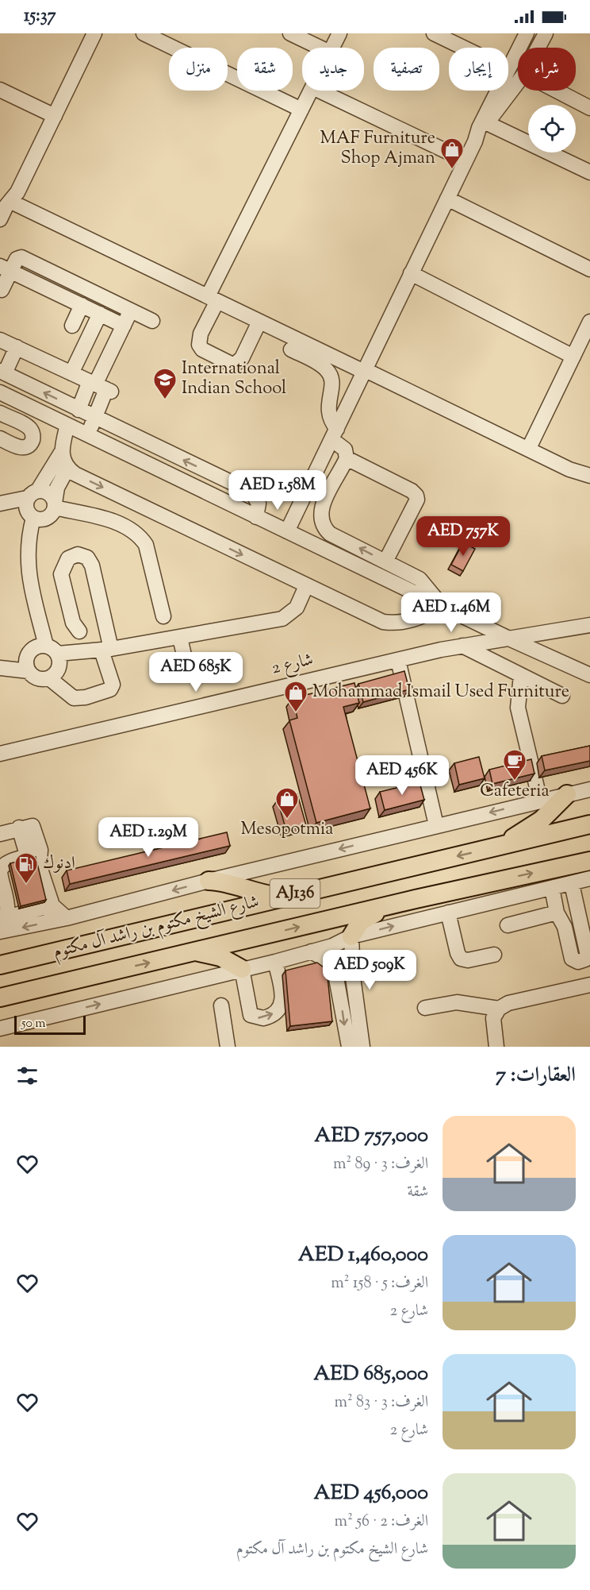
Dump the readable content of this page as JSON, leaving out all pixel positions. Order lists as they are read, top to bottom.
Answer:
{
  "streets": {
    "main road": ["AJ136", "شارع الشيخ مكتوم بن راشد آل مكتوم"],
    "street": ["شارع 2"]
  },
  "places": {
    "shop": ["MAF Furniture Shop Ajman", "Mohammad Ismail Used Furniture", "Mesopotmia"],
    "school or university": ["International Indian School"],
    "cafe": ["Cafeteria"],
    "fuel station": ["ادنوك"]
  },
  "scale_bar": "50 m",
  "page": {
    "status": "15:37",
    "chip": [
      "شراء",
      "إيجار",
      "تصفية",
      "جديد",
      "شقة",
      "منزل"
    ],
    "price": [
      "AED 1.58M",
      "AED 757K",
      "AED 1.46M",
      "AED 685K",
      "AED 456K",
      "AED 1.29M",
      "AED 509K"
    ],
    "scale": "50 m",
    "heading": "العقارات: 7",
    "list": [
      {
        "name": "AED 757,000",
        "note": "الغرف: 3 · 89 m² · شقة"
      },
      {
        "name": "AED 1,460,000",
        "note": "الغرف: 5 · 158 m² · شارع 2"
      },
      {
        "name": "AED 685,000",
        "note": "الغرف: 3 · 83 m² · شارع 2"
      },
      {
        "name": "AED 456,000",
        "note": "الغرف: 2 · 56 m² · شارع الشيخ مكتوم بن راشد آل مكتوم"
      }
    ]
  }
}
